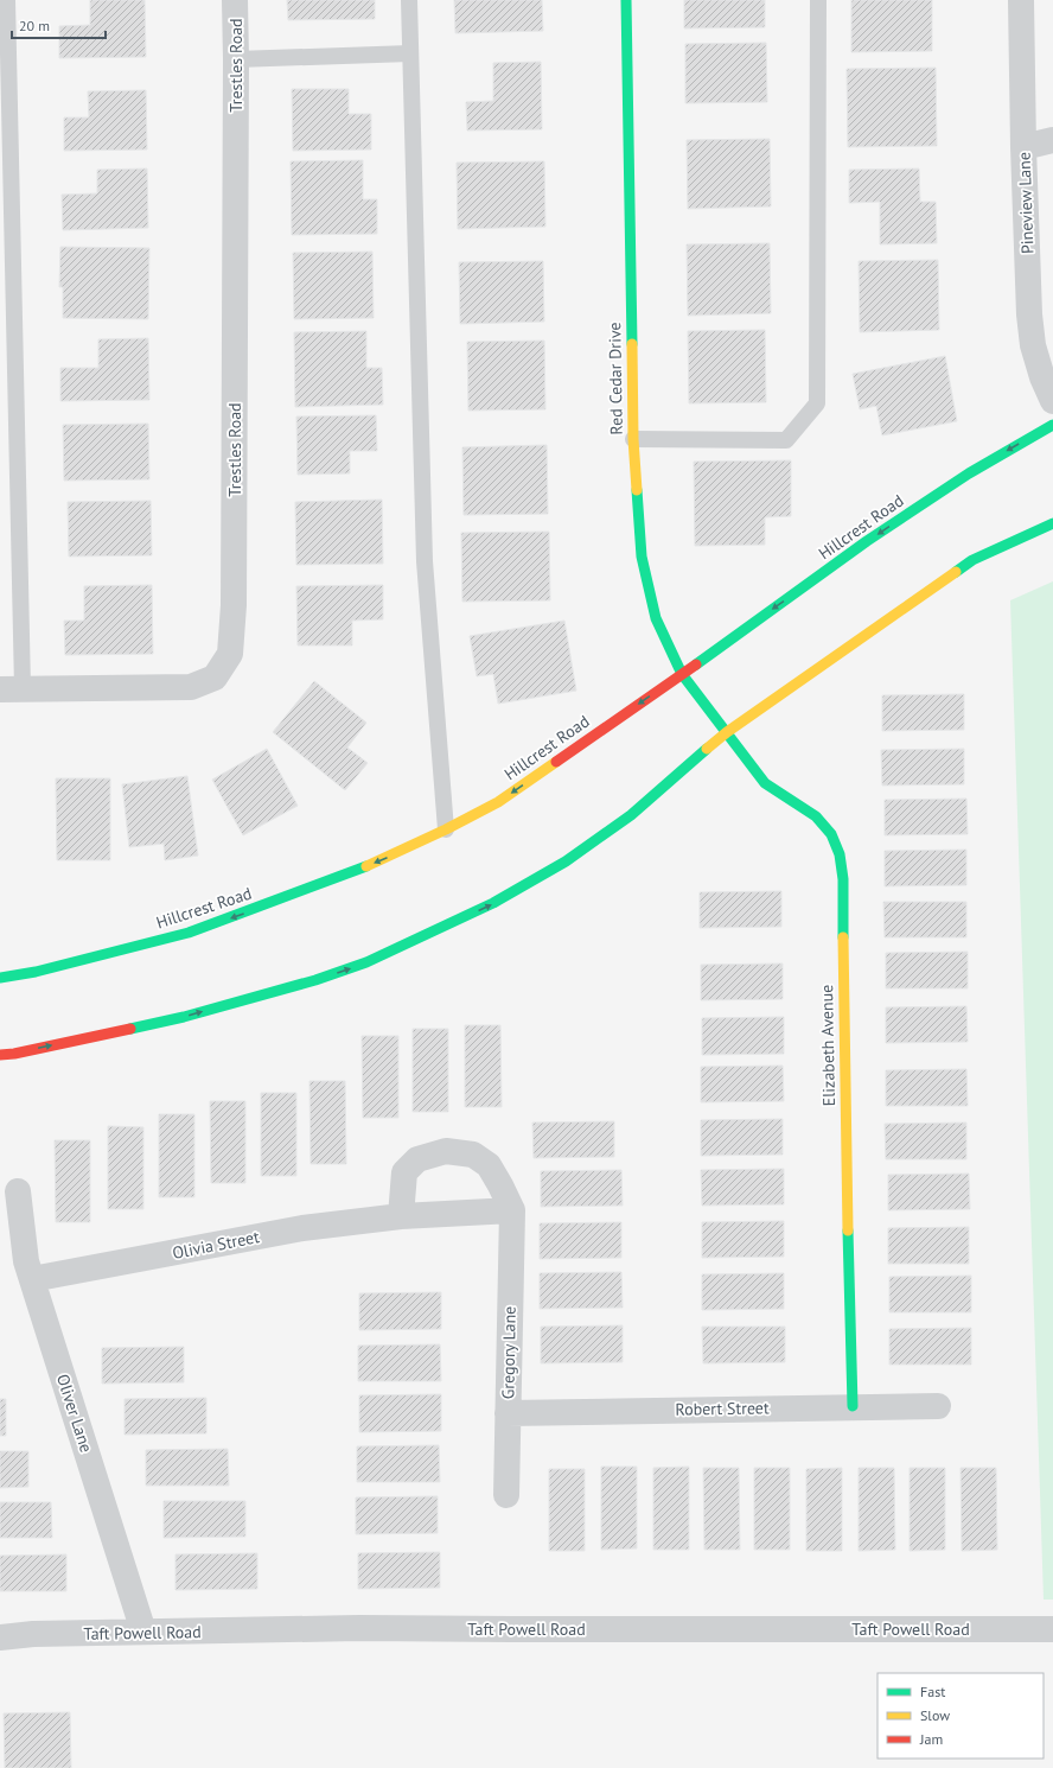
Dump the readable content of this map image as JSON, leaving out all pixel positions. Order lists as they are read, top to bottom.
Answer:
{
  "streets": {
    "main road": ["Red Cedar Drive", "Hillcrest Road", "Elizabeth Avenue"],
    "street": [
      "Trestles Road",
      "Pineview Lane",
      "Olivia Street",
      "Gregory Lane",
      "Robert Street",
      "Oliver Lane",
      "Taft Powell Road"
    ]
  },
  "crossings": [
    ["Red Cedar Drive", "Hillcrest Road"],
    ["Red Cedar Drive", "Elizabeth Avenue"],
    ["Elizabeth Avenue", "Robert Street"],
    ["Olivia Street", "Gregory Lane"],
    ["Olivia Street", "Oliver Lane"],
    ["Gregory Lane", "Robert Street"],
    ["Oliver Lane", "Taft Powell Road"]
  ],
  "legend": ["Fast", "Slow", "Jam"],
  "scale_bar": "20 m"
}
